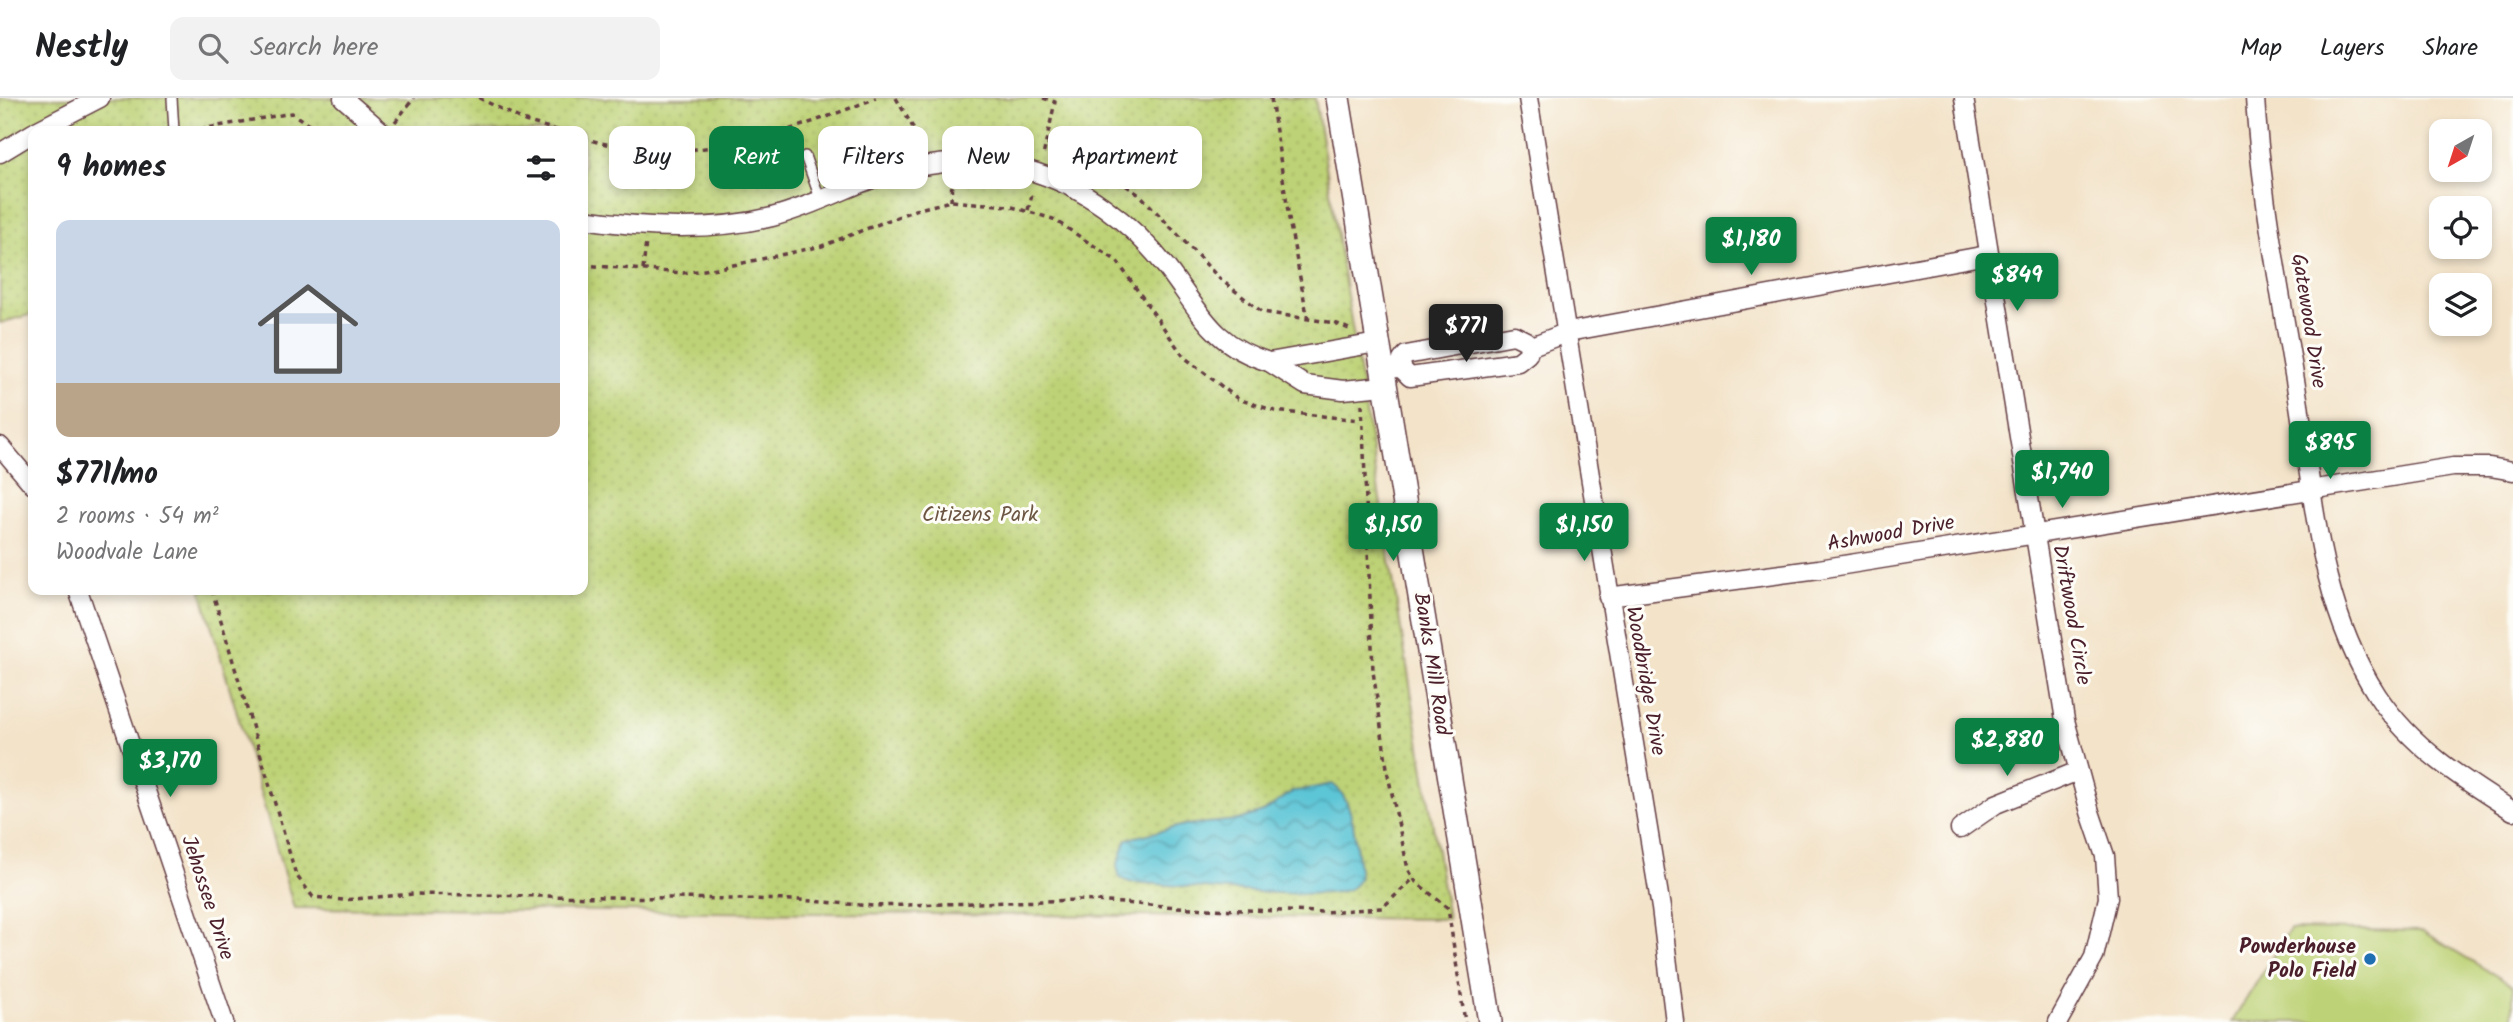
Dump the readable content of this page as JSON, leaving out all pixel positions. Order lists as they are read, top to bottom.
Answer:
{
  "streets": {
    "street": [
      "Gatewood Drive",
      "Ashwood Drive",
      "Driftwood Circle",
      "Banks Mill Road",
      "Woodbridge Drive",
      "Jehossee Drive"
    ]
  },
  "crossings": [
    ["Gatewood Drive", "Ashwood Drive"],
    ["Ashwood Drive", "Driftwood Circle"],
    ["Ashwood Drive", "Woodbridge Drive"]
  ],
  "parks": ["Citizens Park"],
  "places": ["Powderhouse Polo Field"],
  "north": "bottom left",
  "page": {
    "header": "Nestly",
    "search": "Search here",
    "nav": ["Map", "Layers", "Share"],
    "chip": [
      "Buy",
      "Rent",
      "Filters",
      "New",
      "Apartment"
    ],
    "heading": "9 homes",
    "list": [
      {
        "name": "$771/mo",
        "note": "2 rooms · 54 m² · Woodvale Lane"
      }
    ],
    "price": [
      "$1,180",
      "$849",
      "$771",
      "$895",
      "$1,740",
      "$1,150",
      "$1,150",
      "$2,880",
      "$3,170"
    ]
  }
}
